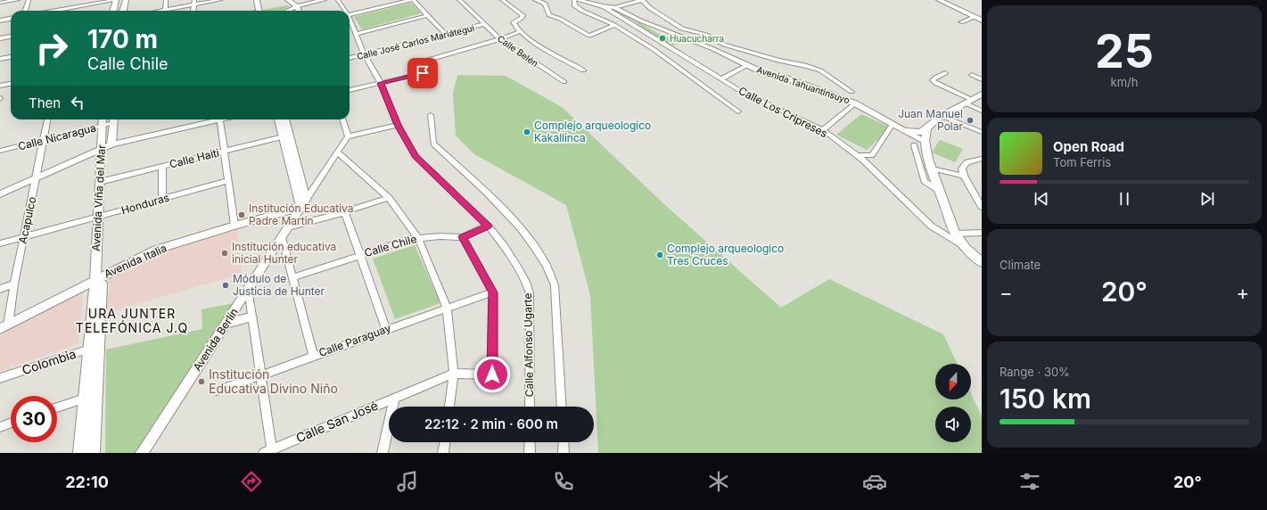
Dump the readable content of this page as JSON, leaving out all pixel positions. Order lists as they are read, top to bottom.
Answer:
{
  "streets": {
    "main road": ["Avenida Viña del Mar"],
    "street": [
      "Calle José Carlos Mariátegui",
      "Calle Belén",
      "Avenida Tahuantinsuyo",
      "Calle Los Cripreses",
      "Calle Nicaragua",
      "Calle Haiti",
      "Honduras",
      "Acapulco",
      "Calle Chile",
      "Avenida Italia",
      "Avenida Berlín",
      "Calle Paraguay",
      "Calle Alfonso Ugarte",
      "Colombia",
      "Calle San José"
    ]
  },
  "crossings": [
    ["Calle José Carlos Mariátegui", "Calle Belén"],
    ["Calle José Carlos Mariátegui", "Calle Alfonso Ugarte"],
    ["Avenida Tahuantinsuyo", "Calle Los Cripreses"],
    ["Calle Nicaragua", "Avenida Viña del Mar"],
    ["Calle Nicaragua", "Acapulco"],
    ["Calle Haiti", "Avenida Viña del Mar"],
    ["Avenida Viña del Mar", "Honduras"],
    ["Avenida Viña del Mar", "Avenida Italia"],
    ["Avenida Viña del Mar", "Colombia"],
    ["Honduras", "Acapulco"],
    ["Acapulco", "Avenida Italia"],
    ["Calle Chile", "Calle Alfonso Ugarte"],
    ["Avenida Italia", "Avenida Berlín"],
    ["Calle Paraguay", "Calle San José"]
  ],
  "districts": ["URA JUNTER TELEFÓNICA J.Q"],
  "places": [
    "Huacucharra",
    "Juan Manuel Polar",
    "Complejo arqueologico Kakallinca",
    "Institución Educativa Padre Martin",
    "Institución educativa inicial Hunter",
    "Complejo arqueologico Tres Cruces",
    "Módulo de Justicia de Hunter",
    "Institución Educativa Divino Niño"
  ],
  "north": "bottom",
  "page": {
    "tile": [
      ["25", "km/h"],
      "Climate",
      ["Range · 30%", "150 km"]
    ],
    "turn": ["170 m", "Calle Chile"],
    "then": "Then",
    "song": ["Open Road", "Tom Ferris"],
    "heat": ["−", "20°", "+"],
    "limit": "30",
    "trip": "22:12 · 2 min · 600 m",
    "tabs": ["22:10", "20°"]
  }
}
